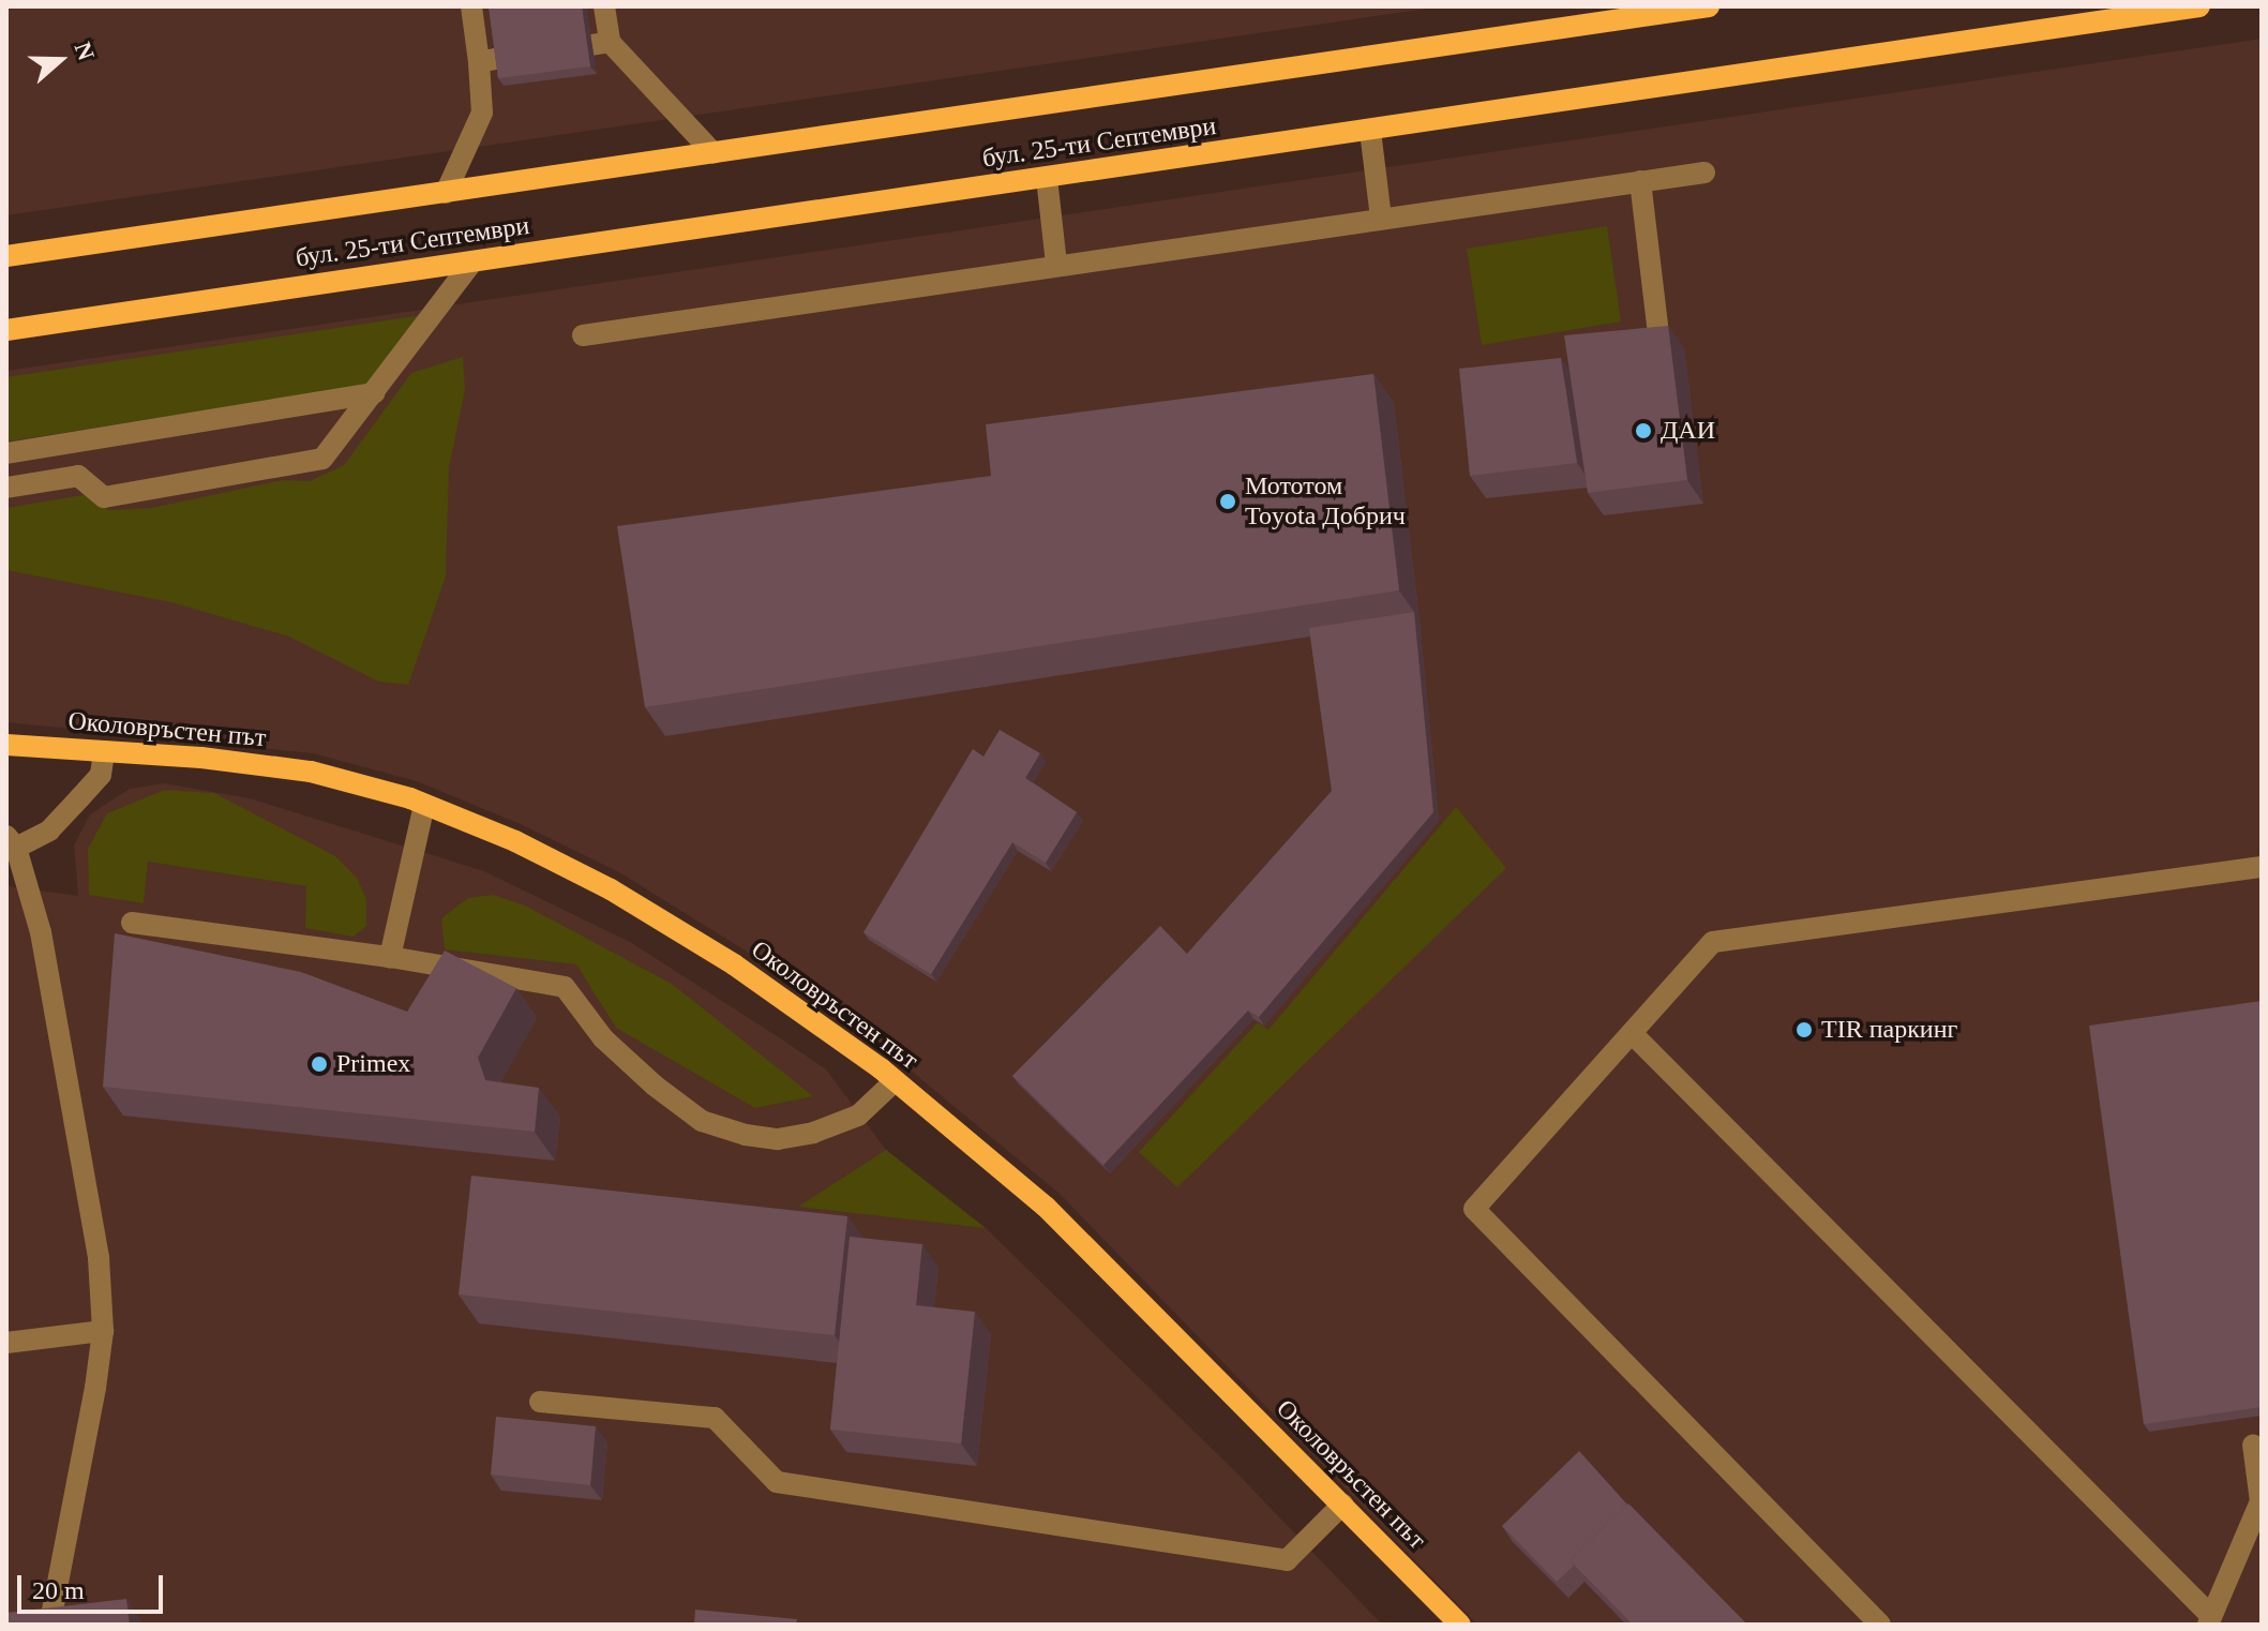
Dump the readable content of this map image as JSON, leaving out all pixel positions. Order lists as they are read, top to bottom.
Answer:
{
  "streets": {
    "main road": ["бул. 25-ти Септември", "Околовръстен път"]
  },
  "places": [
    "ДАИ",
    "Мототом Toyota Добрич",
    "TIR паркинг",
    "Primex"
  ],
  "scale_bar": "20 m",
  "north": "right"
}
